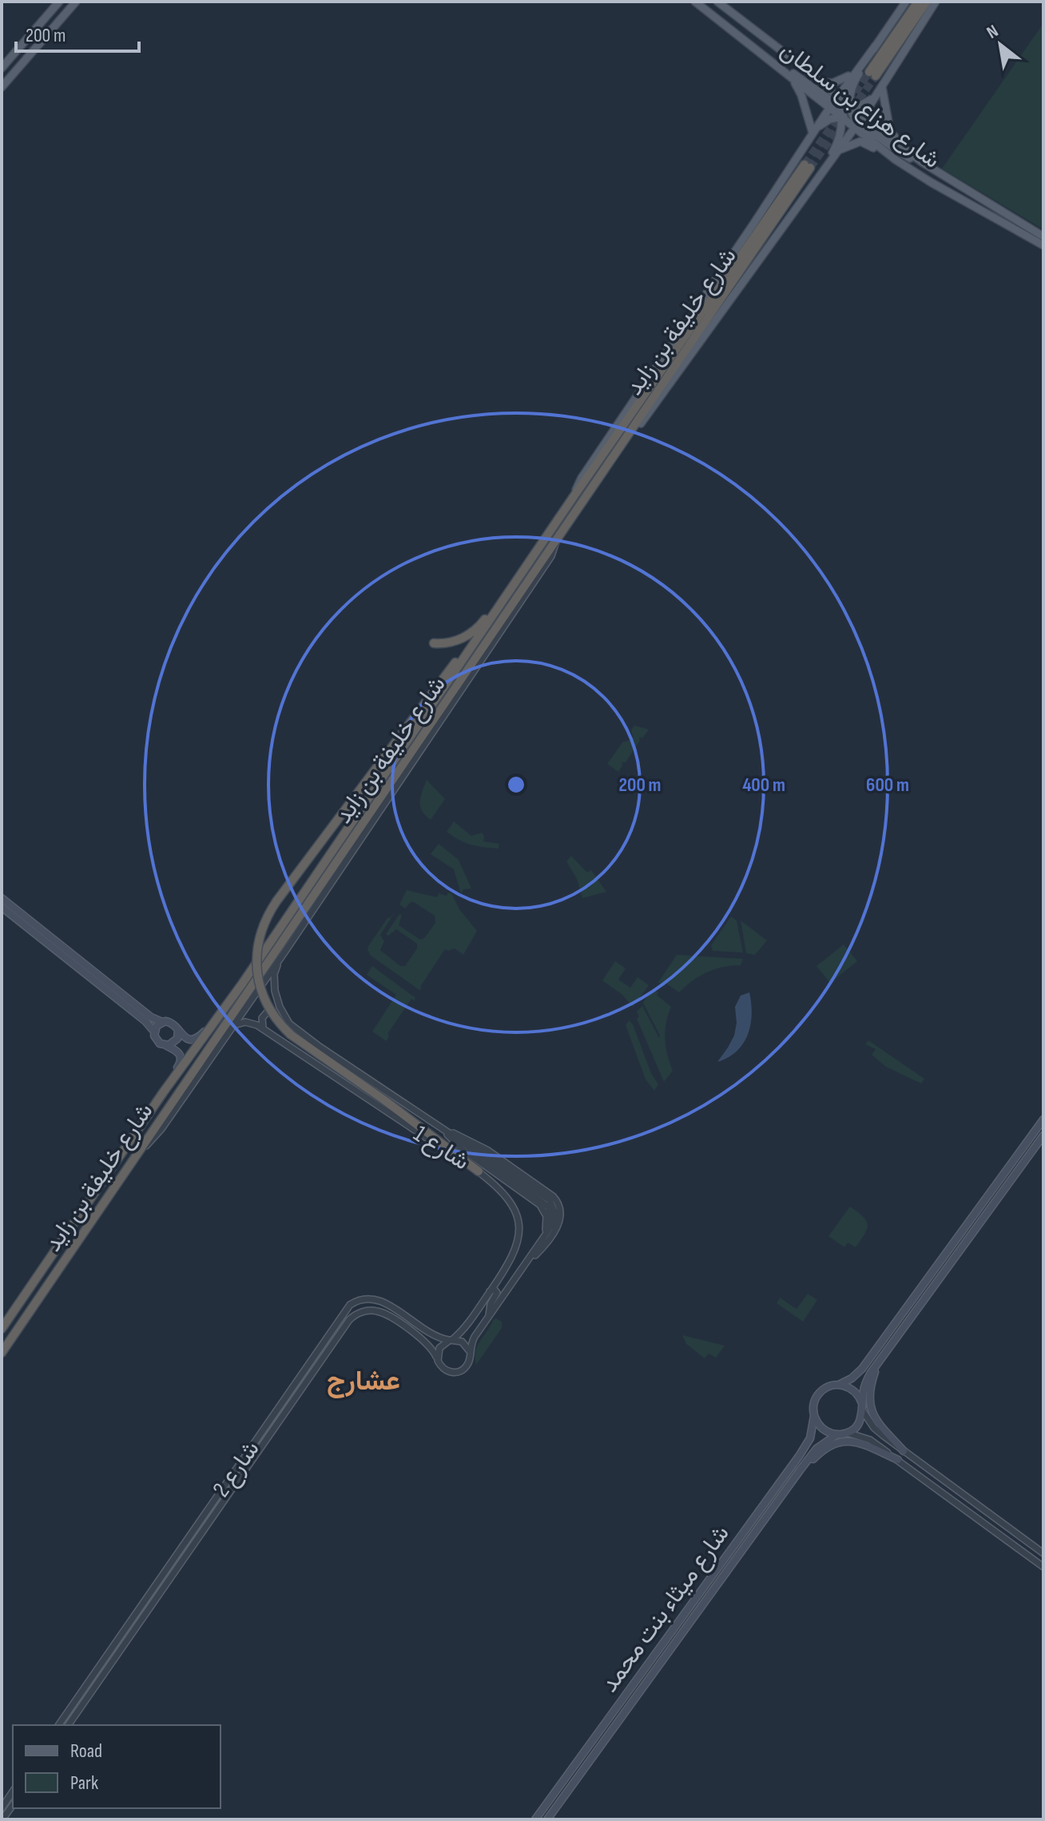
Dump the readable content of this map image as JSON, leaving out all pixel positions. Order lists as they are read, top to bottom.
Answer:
{
  "streets": {
    "highway": ["شارع خليفة بن زايد"],
    "main road": ["شارع هزاع بن سلطان", "شارع ميثاء بنت محمد"],
    "street": ["شارع 1", "شارع 2"]
  },
  "crossings": [
    ["شارع 1", "شارع 2"]
  ],
  "districts": ["عشارج"],
  "legend": ["Road", "Park"],
  "scale_bar": "200 m",
  "north": "top left",
  "rings": ["200 m", "400 m", "600 m"]
}
